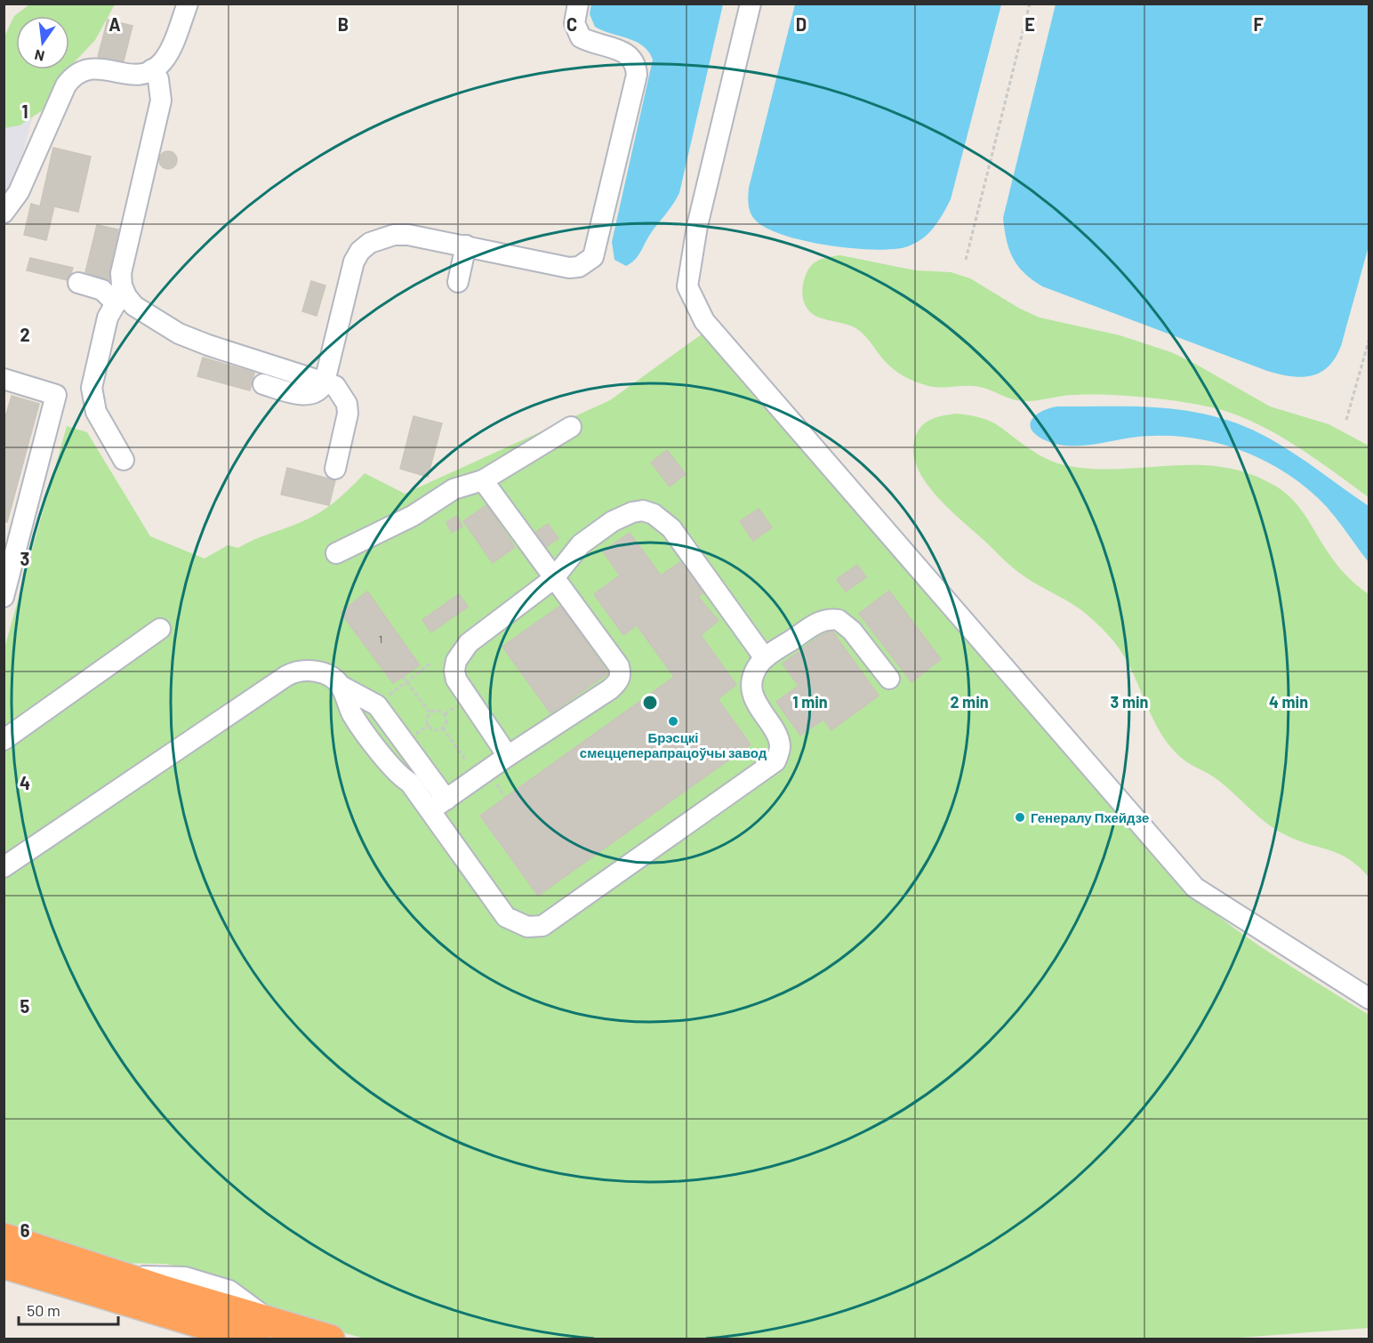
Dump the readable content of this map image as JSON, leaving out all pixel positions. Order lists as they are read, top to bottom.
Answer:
{
  "places": ["Брэсцкі смеццеперапрацоўчы завод", "Генералу Пхейдзе"],
  "house_numbers": ["1"],
  "scale_bar": "50 m",
  "north": "bottom",
  "grid": {
    "columns": [
      "A",
      "B",
      "C",
      "D",
      "E",
      "F"
    ],
    "rows": [
      "1",
      "2",
      "3",
      "4",
      "5",
      "6"
    ]
  },
  "rings": [
    "1 min",
    "2 min",
    "3 min",
    "4 min"
  ]
}
